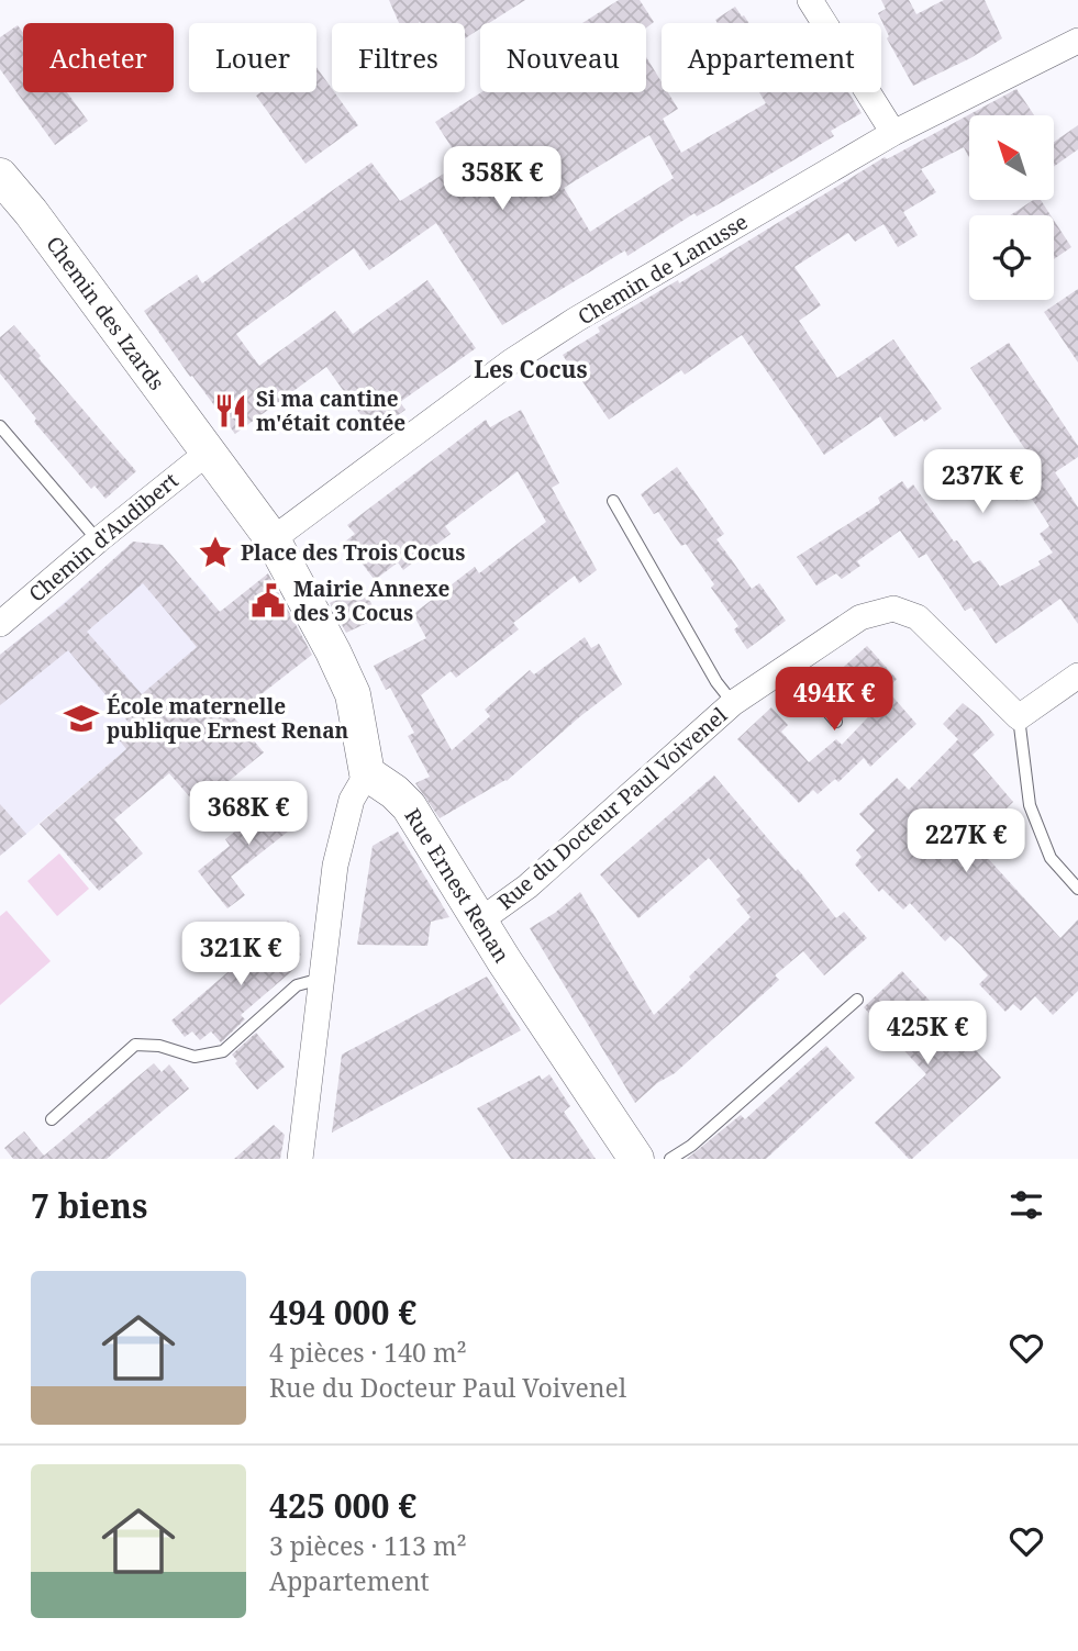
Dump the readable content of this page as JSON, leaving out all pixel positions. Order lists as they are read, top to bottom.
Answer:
{
  "streets": {
    "street": [
      "Chemin de Lanusse",
      "Chemin des Izards",
      "Chemin d'Audibert",
      "Rue du Docteur Paul Voivenel",
      "Rue Ernest Renan"
    ]
  },
  "crossings": [
    ["Chemin des Izards", "Chemin d'Audibert"],
    ["Rue du Docteur Paul Voivenel", "Rue Ernest Renan"]
  ],
  "districts": ["Les Cocus"],
  "places": {
    "restaurant": ["Si ma cantine m'était contée"],
    "place": ["Place des Trois Cocus"],
    "public building": ["Mairie Annexe des 3 Cocus"],
    "school or university": ["École maternelle publique Ernest Renan"]
  },
  "north": "top left",
  "page": {
    "chip": [
      "Acheter",
      "Louer",
      "Filtres",
      "Nouveau",
      "Appartement"
    ],
    "price": [
      "358K €",
      "237K €",
      "494K €",
      "368K €",
      "227K €",
      "321K €",
      "425K €"
    ],
    "heading": "7 biens",
    "list": [
      {
        "name": "494 000 €",
        "note": "4 pièces · 140 m² · Rue du Docteur Paul Voivenel"
      },
      {
        "name": "425 000 €",
        "note": "3 pièces · 113 m² · Appartement"
      }
    ]
  }
}
